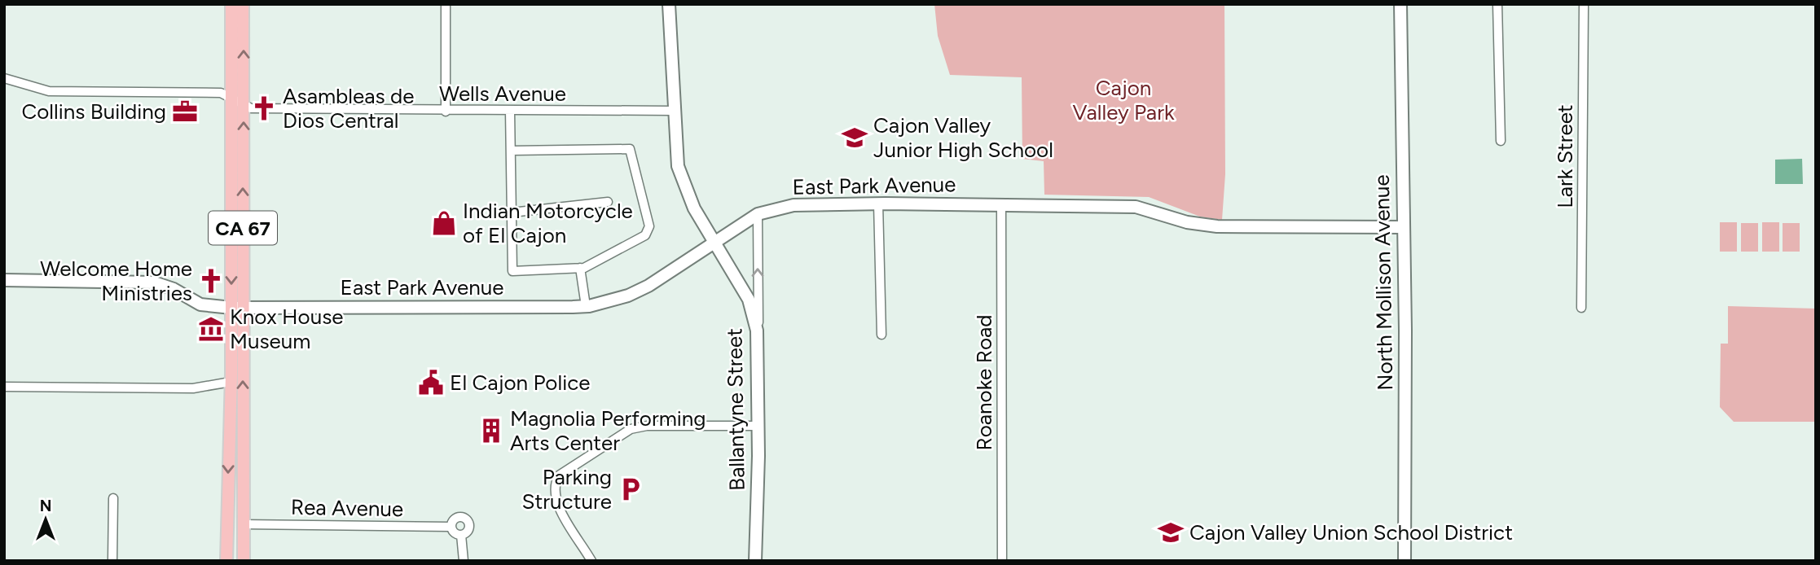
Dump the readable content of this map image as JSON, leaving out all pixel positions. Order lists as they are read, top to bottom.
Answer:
{
  "streets": {
    "main road": ["CA 67"],
    "street": [
      "Wells Avenue",
      "Lark Street",
      "East Park Avenue",
      "North Mollison Avenue",
      "Roanoke Road",
      "Ballantyne Street",
      "Rea Avenue"
    ]
  },
  "crossings": [
    ["Wells Avenue", "CA 67"],
    ["Wells Avenue", "Ballantyne Street"],
    ["East Park Avenue", "CA 67"],
    ["East Park Avenue", "North Mollison Avenue"],
    ["East Park Avenue", "Roanoke Road"],
    ["East Park Avenue", "Ballantyne Street"],
    ["CA 67", "Rea Avenue"]
  ],
  "parks": ["Cajon Valley Park"],
  "places": {
    "church": ["Asambleas de Dios Central", "Welcome Home Ministries"],
    "office": ["Collins Building"],
    "school or university": ["Cajon Valley Junior High School", "Cajon Valley Union School District"],
    "shop": ["Indian Motorcycle of El Cajon"],
    "museum": ["Knox House Museum"],
    "public building": ["El Cajon Police"],
    "building": ["Magnolia Performing Arts Center"],
    "parking": ["Parking Structure"]
  },
  "north": "top"
}
